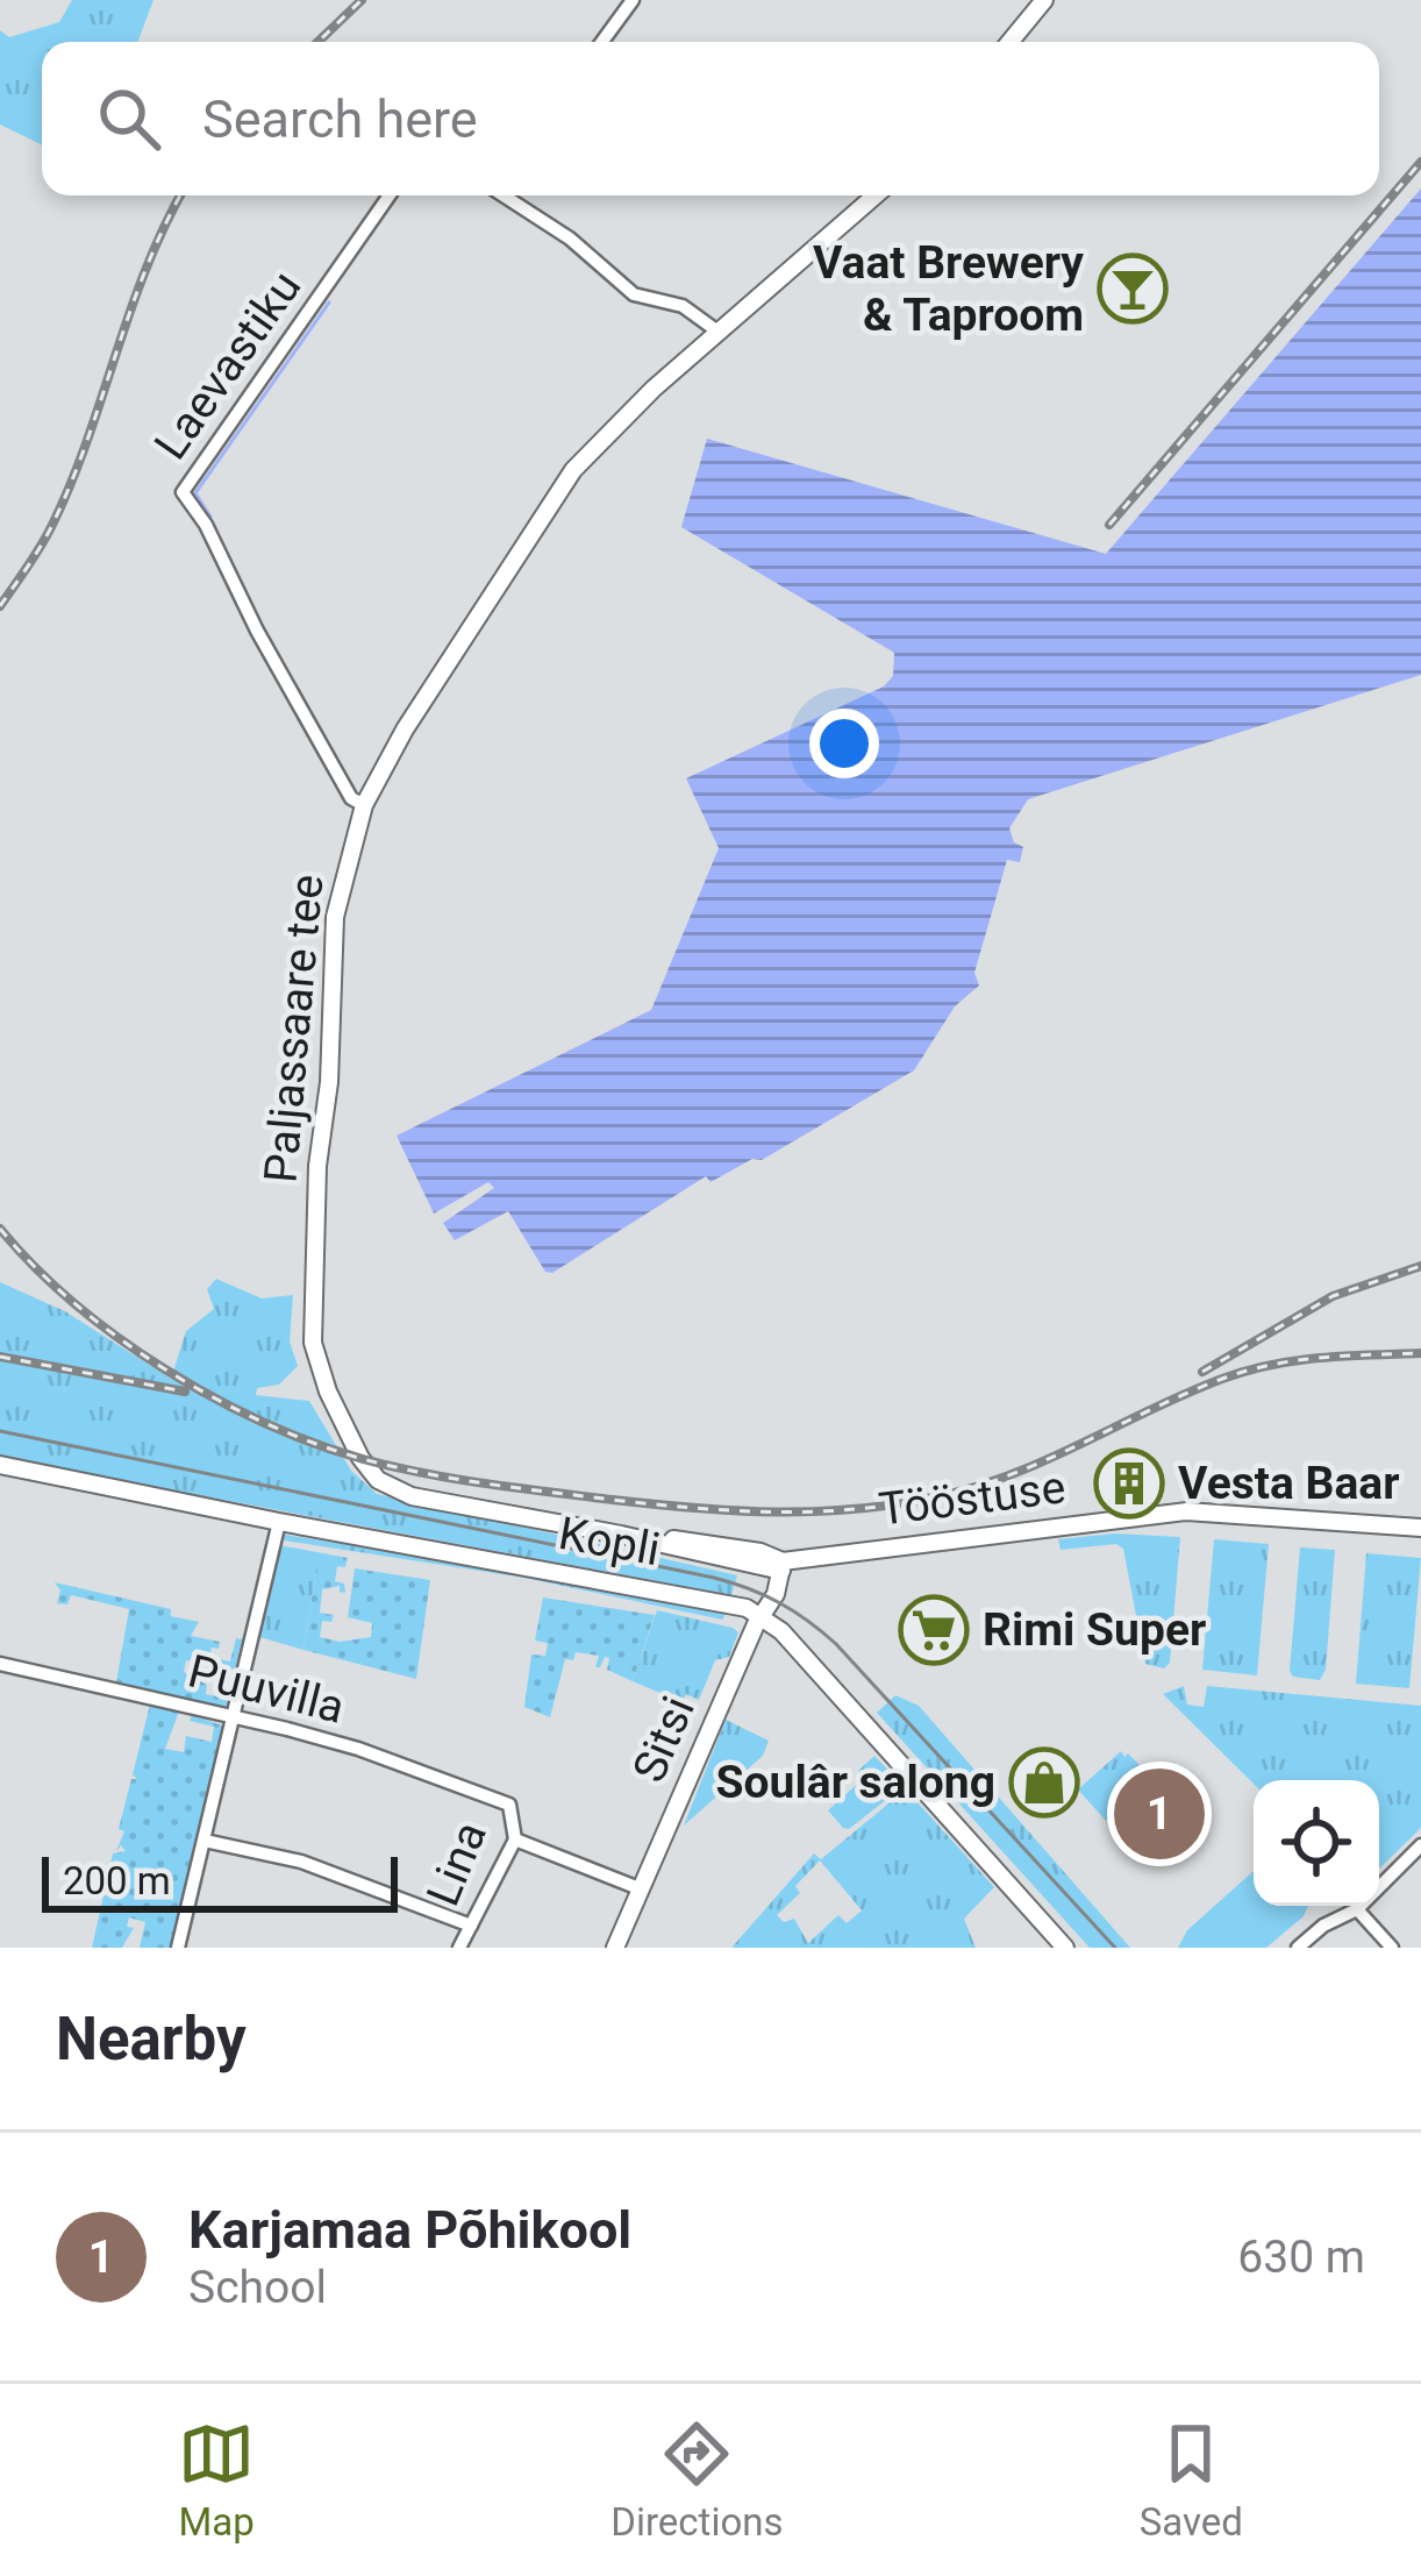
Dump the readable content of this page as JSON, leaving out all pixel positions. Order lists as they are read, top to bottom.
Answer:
{
  "streets": {
    "street": [
      "Laevastiku",
      "Paljassaare tee",
      "Tööstuse",
      "Kopli",
      "Puuvilla",
      "Sitsi",
      "Lina"
    ]
  },
  "crossings": [
    ["Laevastiku", "Paljassaare tee"],
    ["Paljassaare tee", "Tööstuse"],
    ["Paljassaare tee", "Sitsi"],
    ["Tööstuse", "Sitsi"],
    ["Kopli", "Sitsi"],
    ["Puuvilla", "Lina"]
  ],
  "places": {
    "bar": ["Vaat Brewery & Taproom"],
    "building": ["Vesta Baar"],
    "supermarket": ["Rimi Super"],
    "shop": ["Soulâr salong"]
  },
  "scale_bar": "200 m",
  "page": {
    "search": "Search here",
    "pins": "1",
    "scale": "200 m",
    "heading": "Nearby",
    "list": [
      {
        "mark": "1",
        "name": "Karjamaa Põhikool",
        "note": "School",
        "value": "630 m"
      }
    ],
    "nav": ["Map", "Directions", "Saved"]
  }
}
